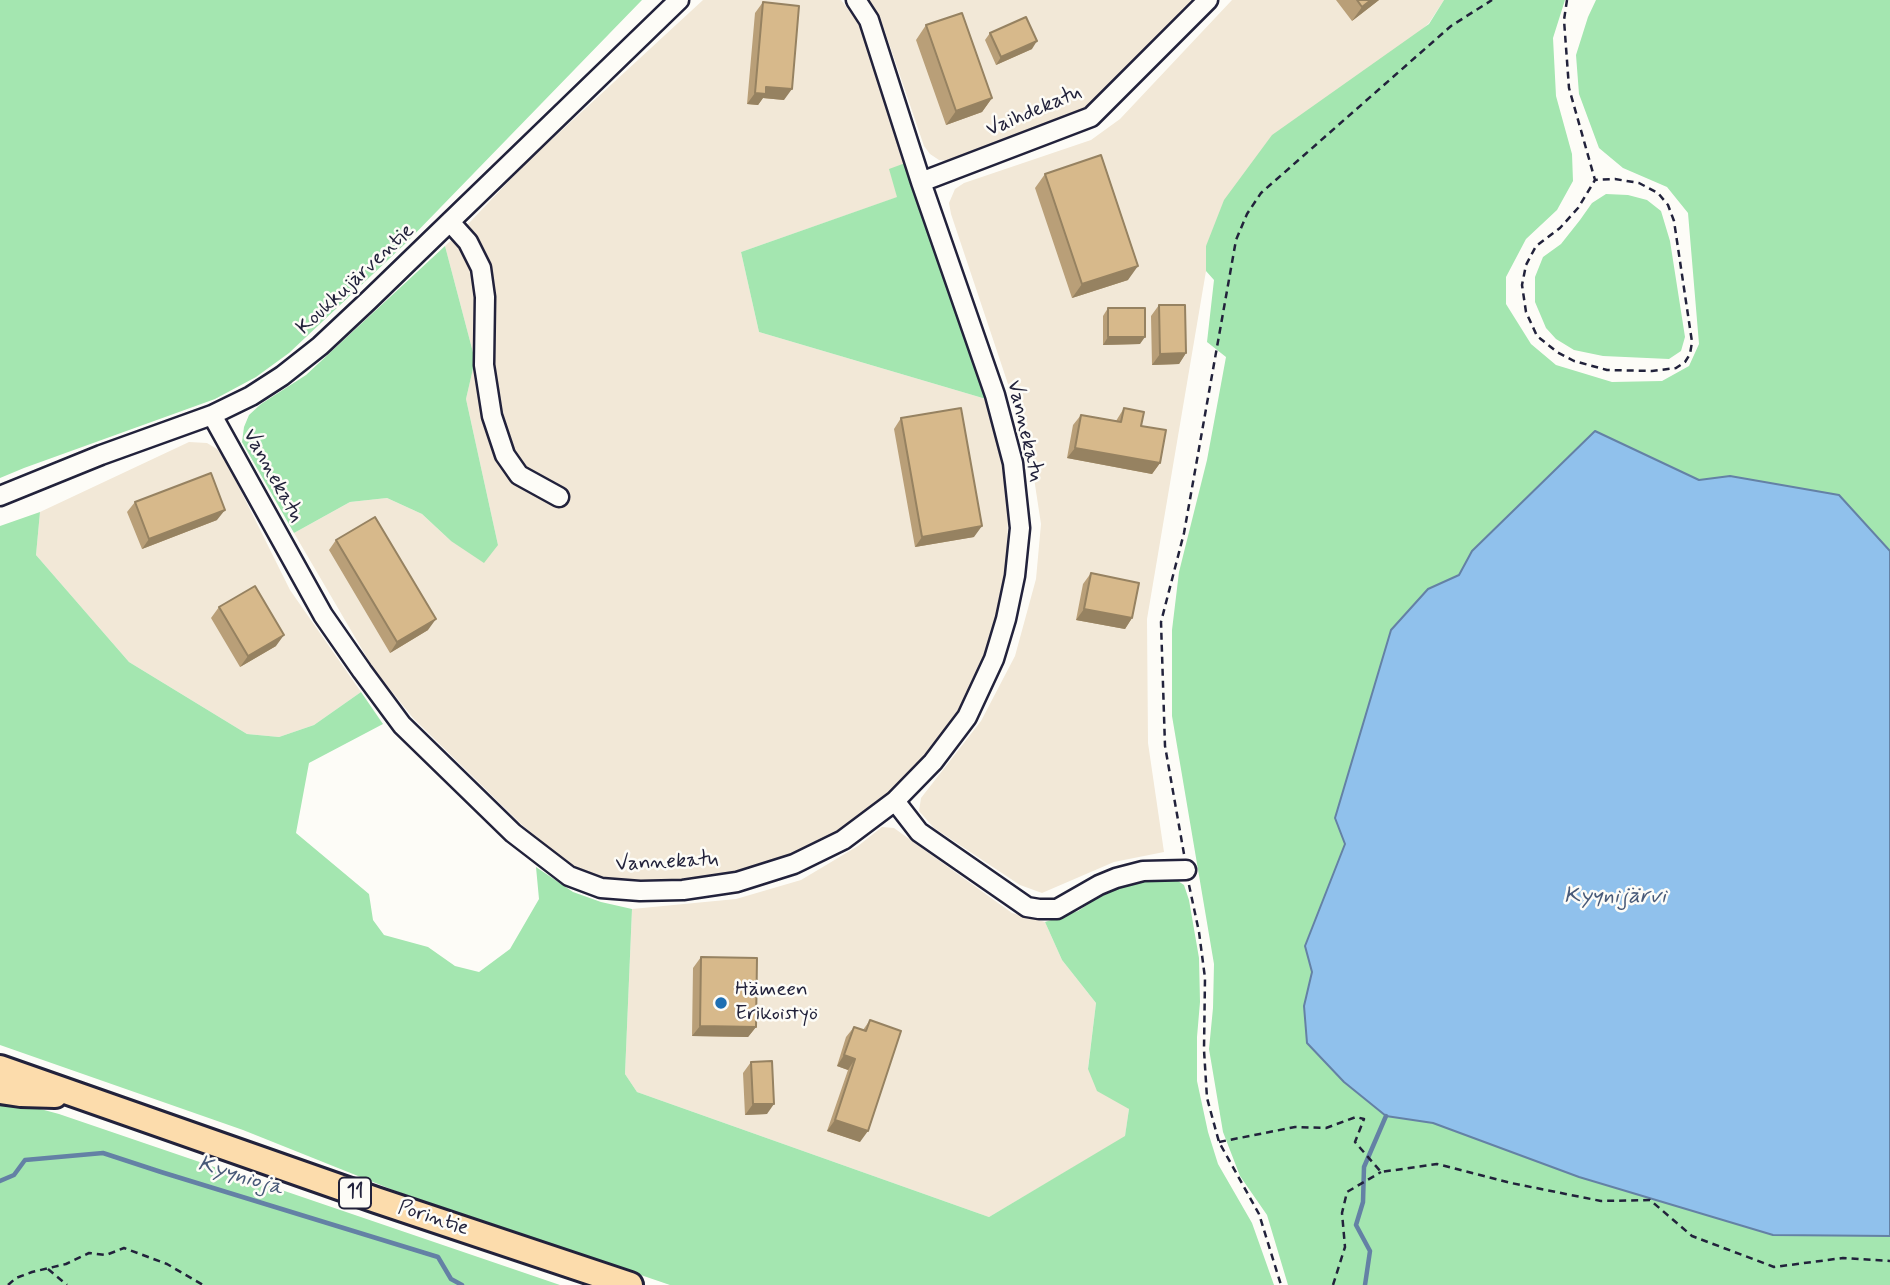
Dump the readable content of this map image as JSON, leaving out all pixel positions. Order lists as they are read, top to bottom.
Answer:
{
  "streets": {
    "highway": ["11", "Porintie"],
    "street": ["Vaihdekatu", "Koukkujärventie", "Vannekatu"]
  },
  "crossings": [
    ["Vaihdekatu", "Vannekatu"],
    ["Koukkujärventie", "Vannekatu"]
  ],
  "water": ["Kyynijärvi", "Kyynioja"],
  "places": ["Hämeen Erikoistyö"]
}
